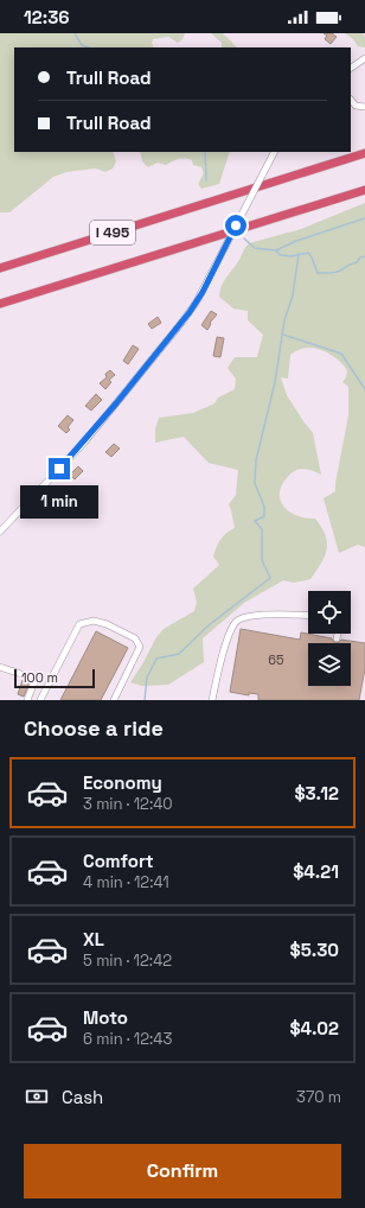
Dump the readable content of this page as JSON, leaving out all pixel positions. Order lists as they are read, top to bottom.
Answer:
{
  "streets": {
    "highway": ["I 495"]
  },
  "house_numbers": ["65"],
  "scale_bar": "100 m",
  "page": {
    "status": "12:36",
    "banner": ["Trull Road", "Trull Road"],
    "bubble": "1 min",
    "scale": "100 m",
    "heading": "Choose a ride",
    "list": [
      {
        "name": "Economy",
        "note": "3 min · 12:40",
        "value": "$3.12"
      },
      {
        "name": "Comfort",
        "note": "4 min · 12:41",
        "value": "$4.21"
      },
      {
        "name": "XL",
        "note": "5 min · 12:42",
        "value": "$5.30"
      },
      {
        "name": "Moto",
        "note": "6 min · 12:43",
        "value": "$4.02"
      }
    ],
    "pay": ["Cash", "370 m"],
    "buttons": "Confirm"
  }
}
